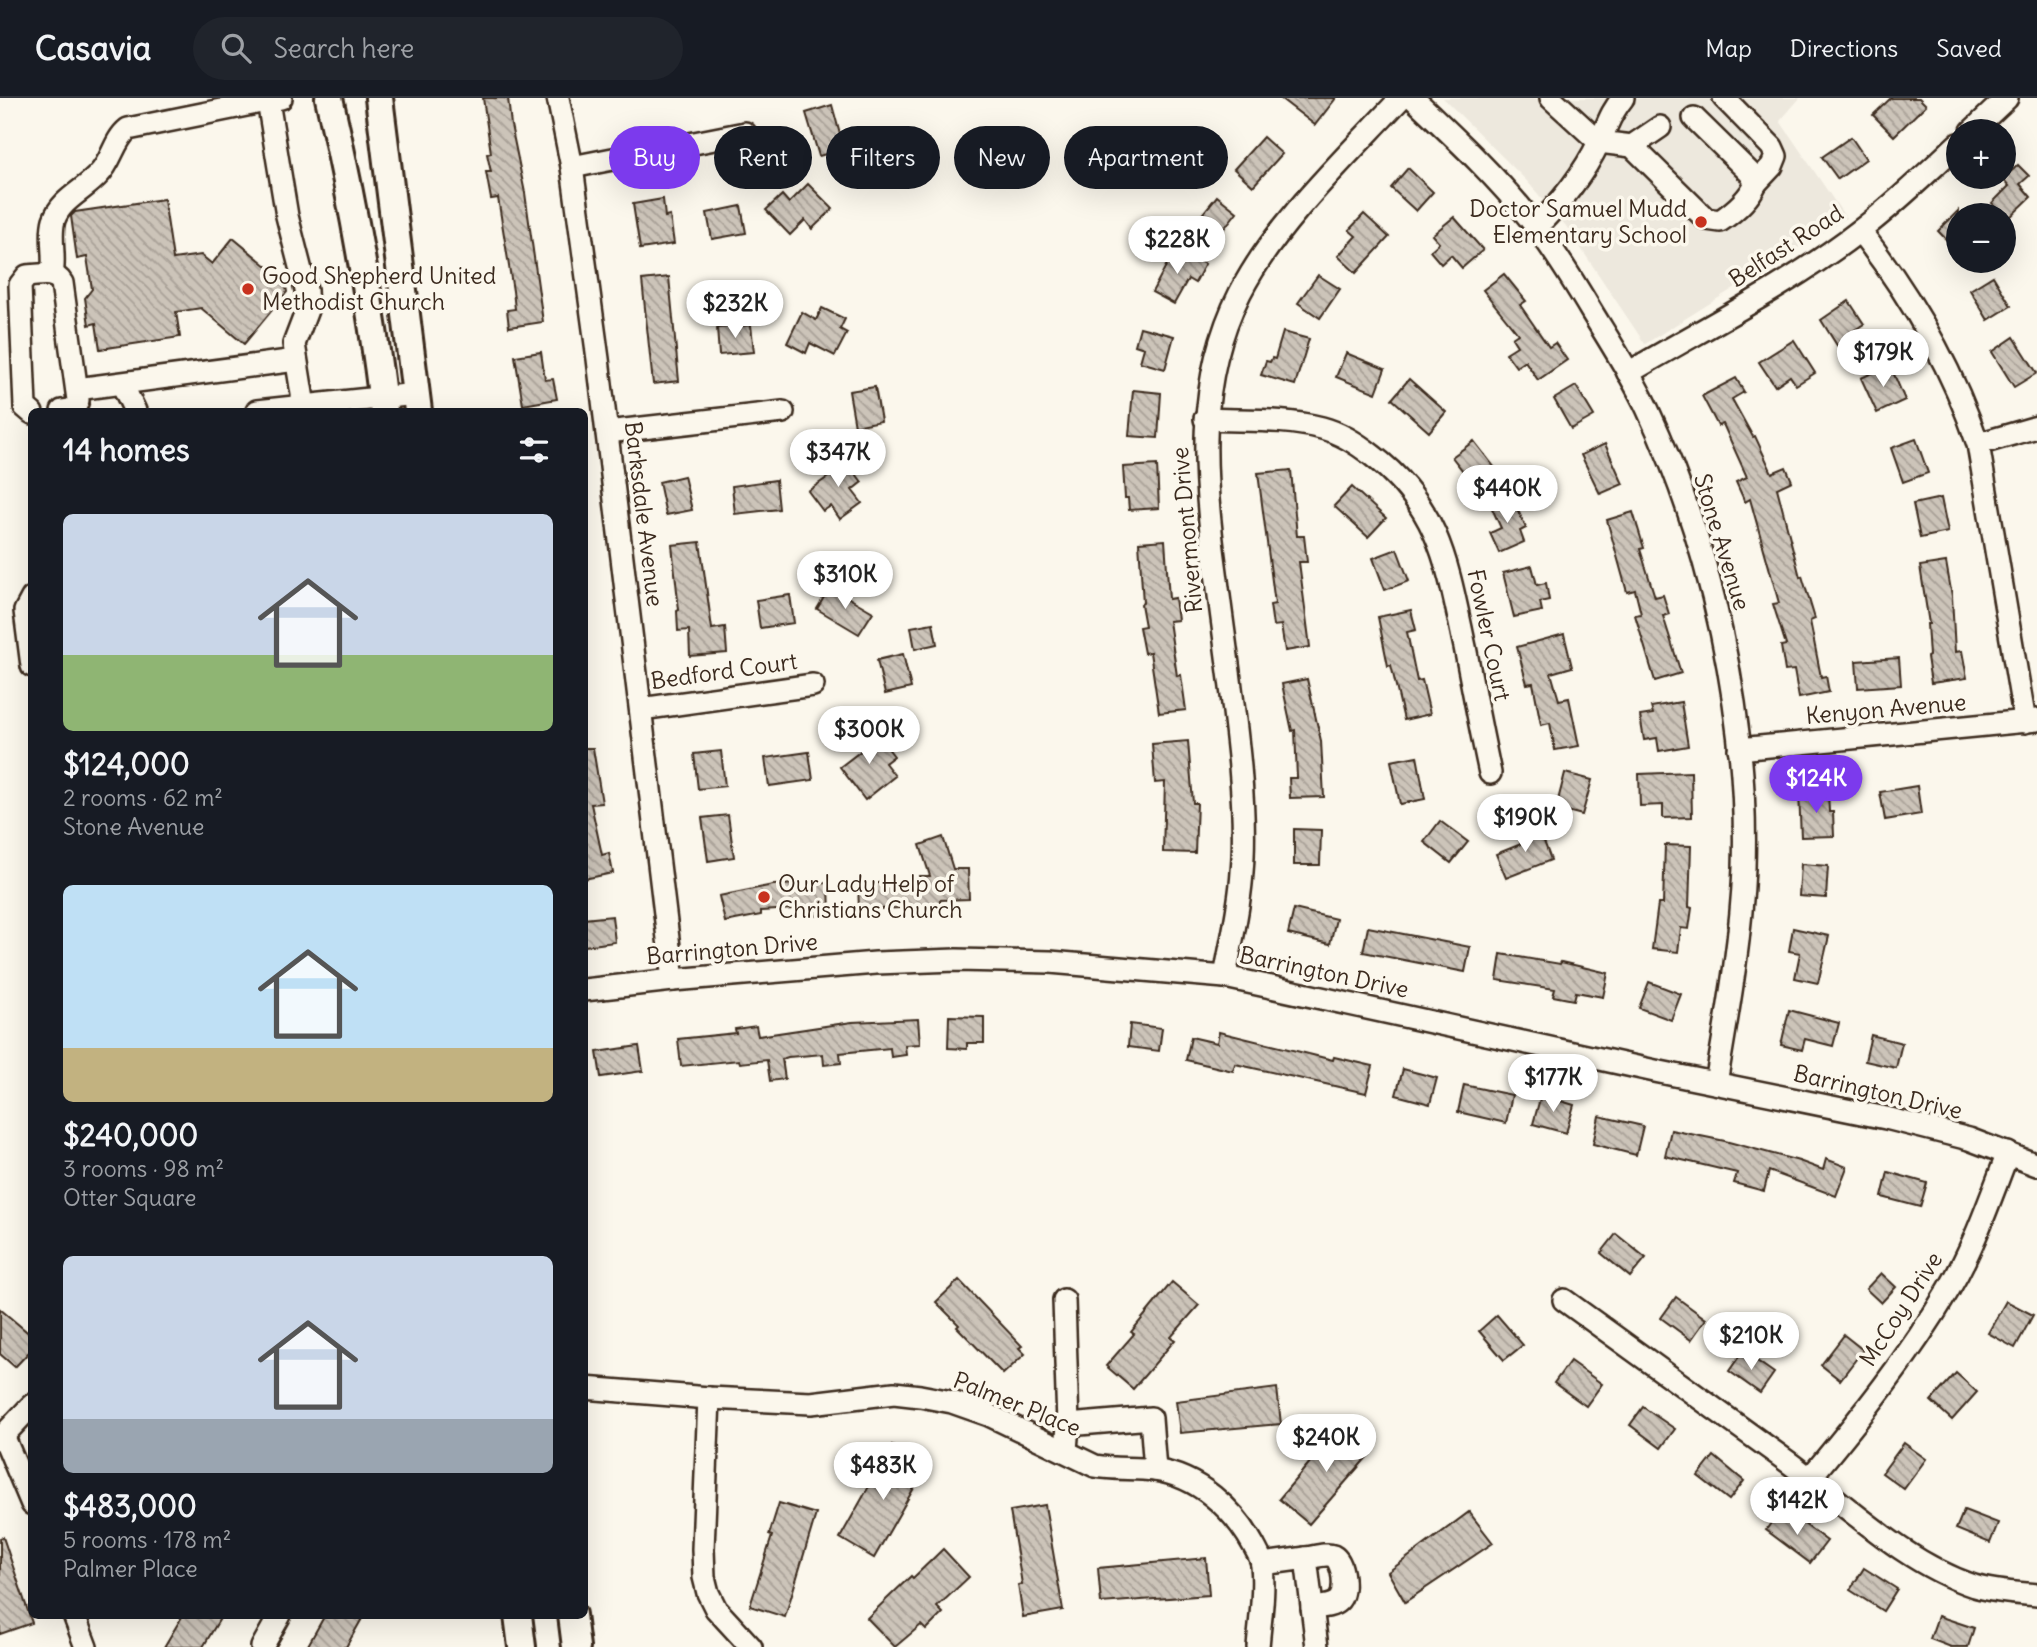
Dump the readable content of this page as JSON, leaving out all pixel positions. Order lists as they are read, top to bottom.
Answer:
{
  "streets": {
    "street": [
      "Belfast Road",
      "Barksdale Avenue",
      "Rivermont Drive",
      "Stone Avenue",
      "Fowler Court",
      "Bedford Court",
      "Kenyon Avenue",
      "Barrington Drive",
      "McCoy Drive",
      "Palmer Place"
    ]
  },
  "crossings": [
    ["Belfast Road", "Stone Avenue"],
    ["Barksdale Avenue", "Bedford Court"],
    ["Barksdale Avenue", "Barrington Drive"],
    ["Rivermont Drive", "Fowler Court"],
    ["Rivermont Drive", "Barrington Drive"],
    ["Stone Avenue", "Kenyon Avenue"],
    ["Stone Avenue", "Barrington Drive"],
    ["Barrington Drive", "McCoy Drive"]
  ],
  "places": ["Doctor Samuel Mudd Elementary School", "Good Shepherd United Methodist Church", "Our Lady Help of Christians Church"],
  "page": {
    "header": "Casavia",
    "search": "Search here",
    "nav": ["Map", "Directions", "Saved"],
    "map_buttons": ["+", "−"],
    "chip": [
      "Buy",
      "Rent",
      "Filters",
      "New",
      "Apartment"
    ],
    "price": [
      "$228K",
      "$232K",
      "$179K",
      "$347K",
      "$440K",
      "$310K",
      "$300K",
      "$124K",
      "$190K",
      "$177K",
      "$210K",
      "$240K",
      "$483K",
      "$142K"
    ],
    "heading": "14 homes",
    "list": [
      {
        "name": "$124,000",
        "note": "2 rooms · 62 m² · Stone Avenue"
      },
      {
        "name": "$240,000",
        "note": "3 rooms · 98 m² · Otter Square"
      },
      {
        "name": "$483,000",
        "note": "5 rooms · 178 m² · Palmer Place"
      }
    ]
  }
}
